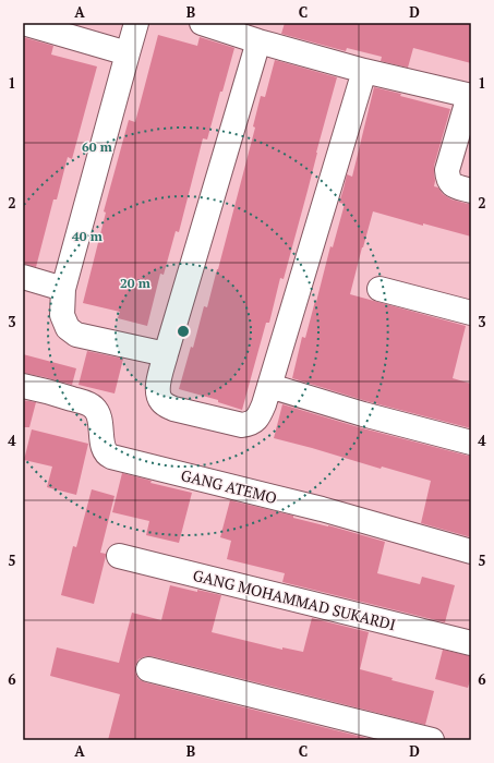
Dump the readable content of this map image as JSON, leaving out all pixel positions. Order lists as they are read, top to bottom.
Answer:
{
  "streets": {
    "street": ["GANG ATEMO", "GANG MOHAMMAD SUKARDI"]
  },
  "grid": {
    "columns": [
      "A",
      "B",
      "C",
      "D"
    ],
    "rows": [
      "1",
      "2",
      "3",
      "4",
      "5",
      "6"
    ]
  },
  "rings": ["60 m", "40 m", "20 m"]
}
